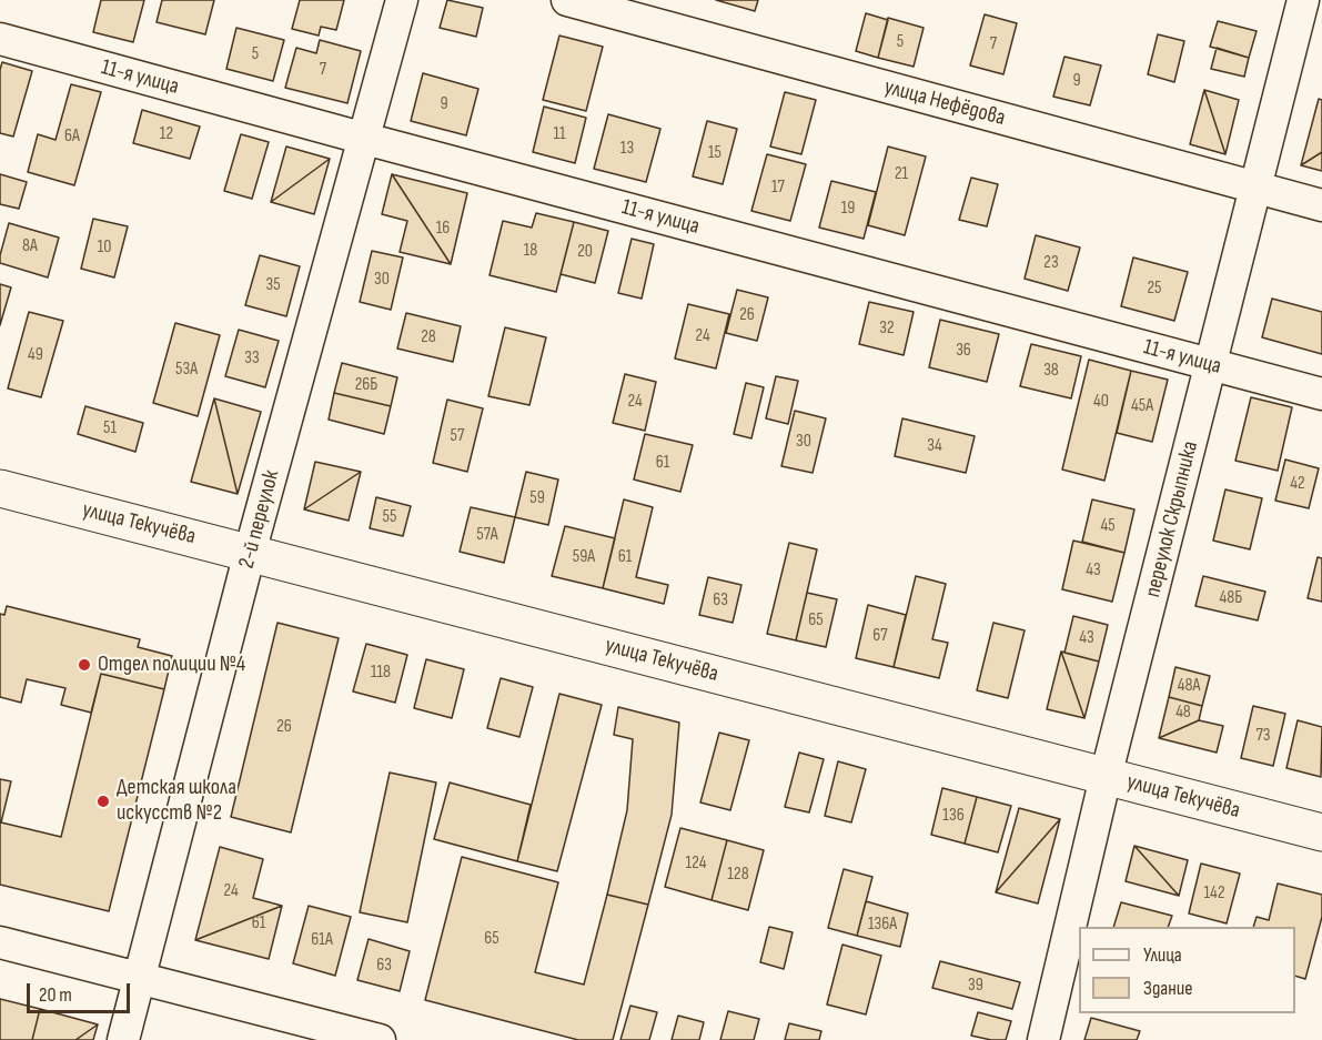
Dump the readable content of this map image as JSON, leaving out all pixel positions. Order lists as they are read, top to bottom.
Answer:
{
  "streets": {
    "main road": ["улица Текучёва"],
    "street": [
      "11-я улица",
      "улица Нефёдова",
      "2-й переулок",
      "переулок Скрыпника"
    ]
  },
  "crossings": [
    ["11-я улица", "2-й переулок"],
    ["11-я улица", "переулок Скрыпника"],
    ["улица Нефёдова", "переулок Скрыпника"],
    ["2-й переулок", "улица Текучёва"],
    ["переулок Скрыпника", "улица Текучёва"]
  ],
  "places": ["Отдел полиции №4", "Детская школа искусств №2"],
  "house_numbers": [
    "5",
    "7",
    "5",
    "7",
    "9",
    "9",
    "12",
    "11",
    "6А",
    "13",
    "15",
    "21",
    "17",
    "19",
    "16",
    "8А",
    "10",
    "18",
    "20",
    "23",
    "30",
    "35",
    "25",
    "26",
    "32",
    "24",
    "28",
    "36",
    "49",
    "33",
    "53А",
    "38",
    "26Б",
    "24",
    "40",
    "45А",
    "51",
    "57",
    "30",
    "34",
    "61",
    "42",
    "59",
    "55",
    "45",
    "57А",
    "59А",
    "61",
    "43",
    "48Б",
    "63",
    "65",
    "67",
    "43",
    "118",
    "48А",
    "48",
    "26",
    "73",
    "136",
    "124",
    "128",
    "24",
    "142",
    "61",
    "136А",
    "65",
    "61А",
    "63",
    "39"
  ],
  "legend": ["Улица", "Здание"],
  "scale_bar": "20 m"
}
